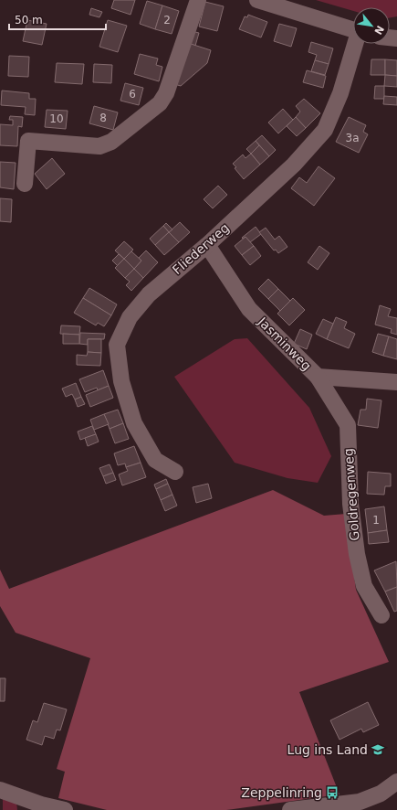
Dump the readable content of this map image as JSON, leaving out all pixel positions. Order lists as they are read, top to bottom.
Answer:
{
  "streets": {
    "street": ["Fliederweg", "Jasminweg", "Goldregenweg"]
  },
  "crossings": [
    ["Fliederweg", "Jasminweg"],
    ["Jasminweg", "Goldregenweg"]
  ],
  "places": {
    "school or university": ["Lug ins Land"],
    "bus stop": ["Zeppelinring"]
  },
  "house_numbers": [
    "2",
    "6",
    "8",
    "10",
    "3a",
    "1"
  ],
  "scale_bar": "50 m",
  "north": "bottom right"
}
